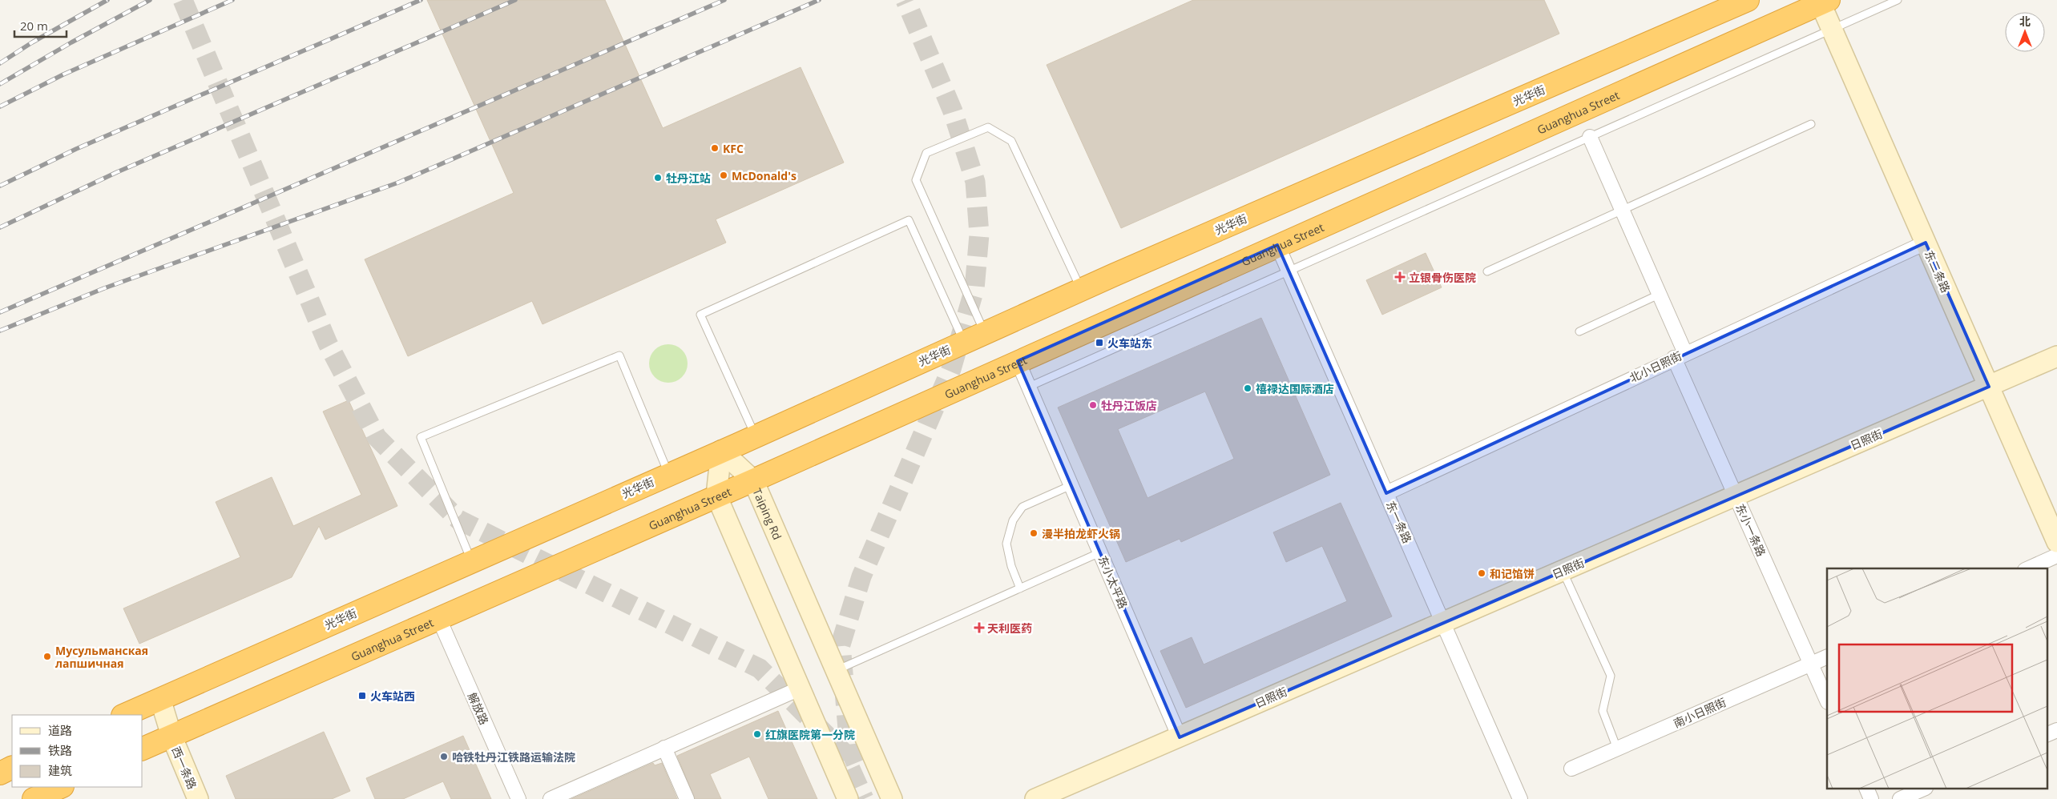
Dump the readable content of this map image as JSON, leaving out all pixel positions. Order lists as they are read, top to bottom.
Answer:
{
  "streets": {
    "highway": ["光华街", "Guanghua Street"],
    "street": [
      "东二条路",
      "北小日照街",
      "日照街",
      "Taiping Rd",
      "东一条路",
      "东小一条路",
      "东小太平路",
      "解放路",
      "南小日照街",
      "西一条路"
    ]
  },
  "crossings": [
    ["光华街", "Taiping Rd"],
    ["光华街", "西一条路"],
    ["Guanghua Street", "东二条路"],
    ["Guanghua Street", "Taiping Rd"],
    ["Guanghua Street", "东一条路"],
    ["Guanghua Street", "东小太平路"],
    ["Guanghua Street", "解放路"],
    ["Guanghua Street", "西一条路"],
    ["东二条路", "北小日照街"],
    ["东二条路", "日照街"],
    ["北小日照街", "东一条路"],
    ["北小日照街", "东小一条路"],
    ["日照街", "东一条路"],
    ["日照街", "东小一条路"],
    ["日照街", "东小太平路"],
    ["东小一条路", "南小日照街"]
  ],
  "places": {
    "other": [
      "KFC",
      "McDonald's",
      "牡丹江站",
      "禧禄达国际酒店",
      "牡丹江饭店",
      "漫半拍龙虾火锅",
      "和记馅饼",
      "Мусульманская лапшичная",
      "红旗医院第一分院",
      "哈铁牡丹江铁路运输法院"
    ],
    "health": ["立银骨伤医院", "天利医药"],
    "transit": ["火车站东", "火车站西"]
  },
  "legend": ["道路", "铁路", "建筑"],
  "scale_bar": "20 m",
  "north": "top"
}
